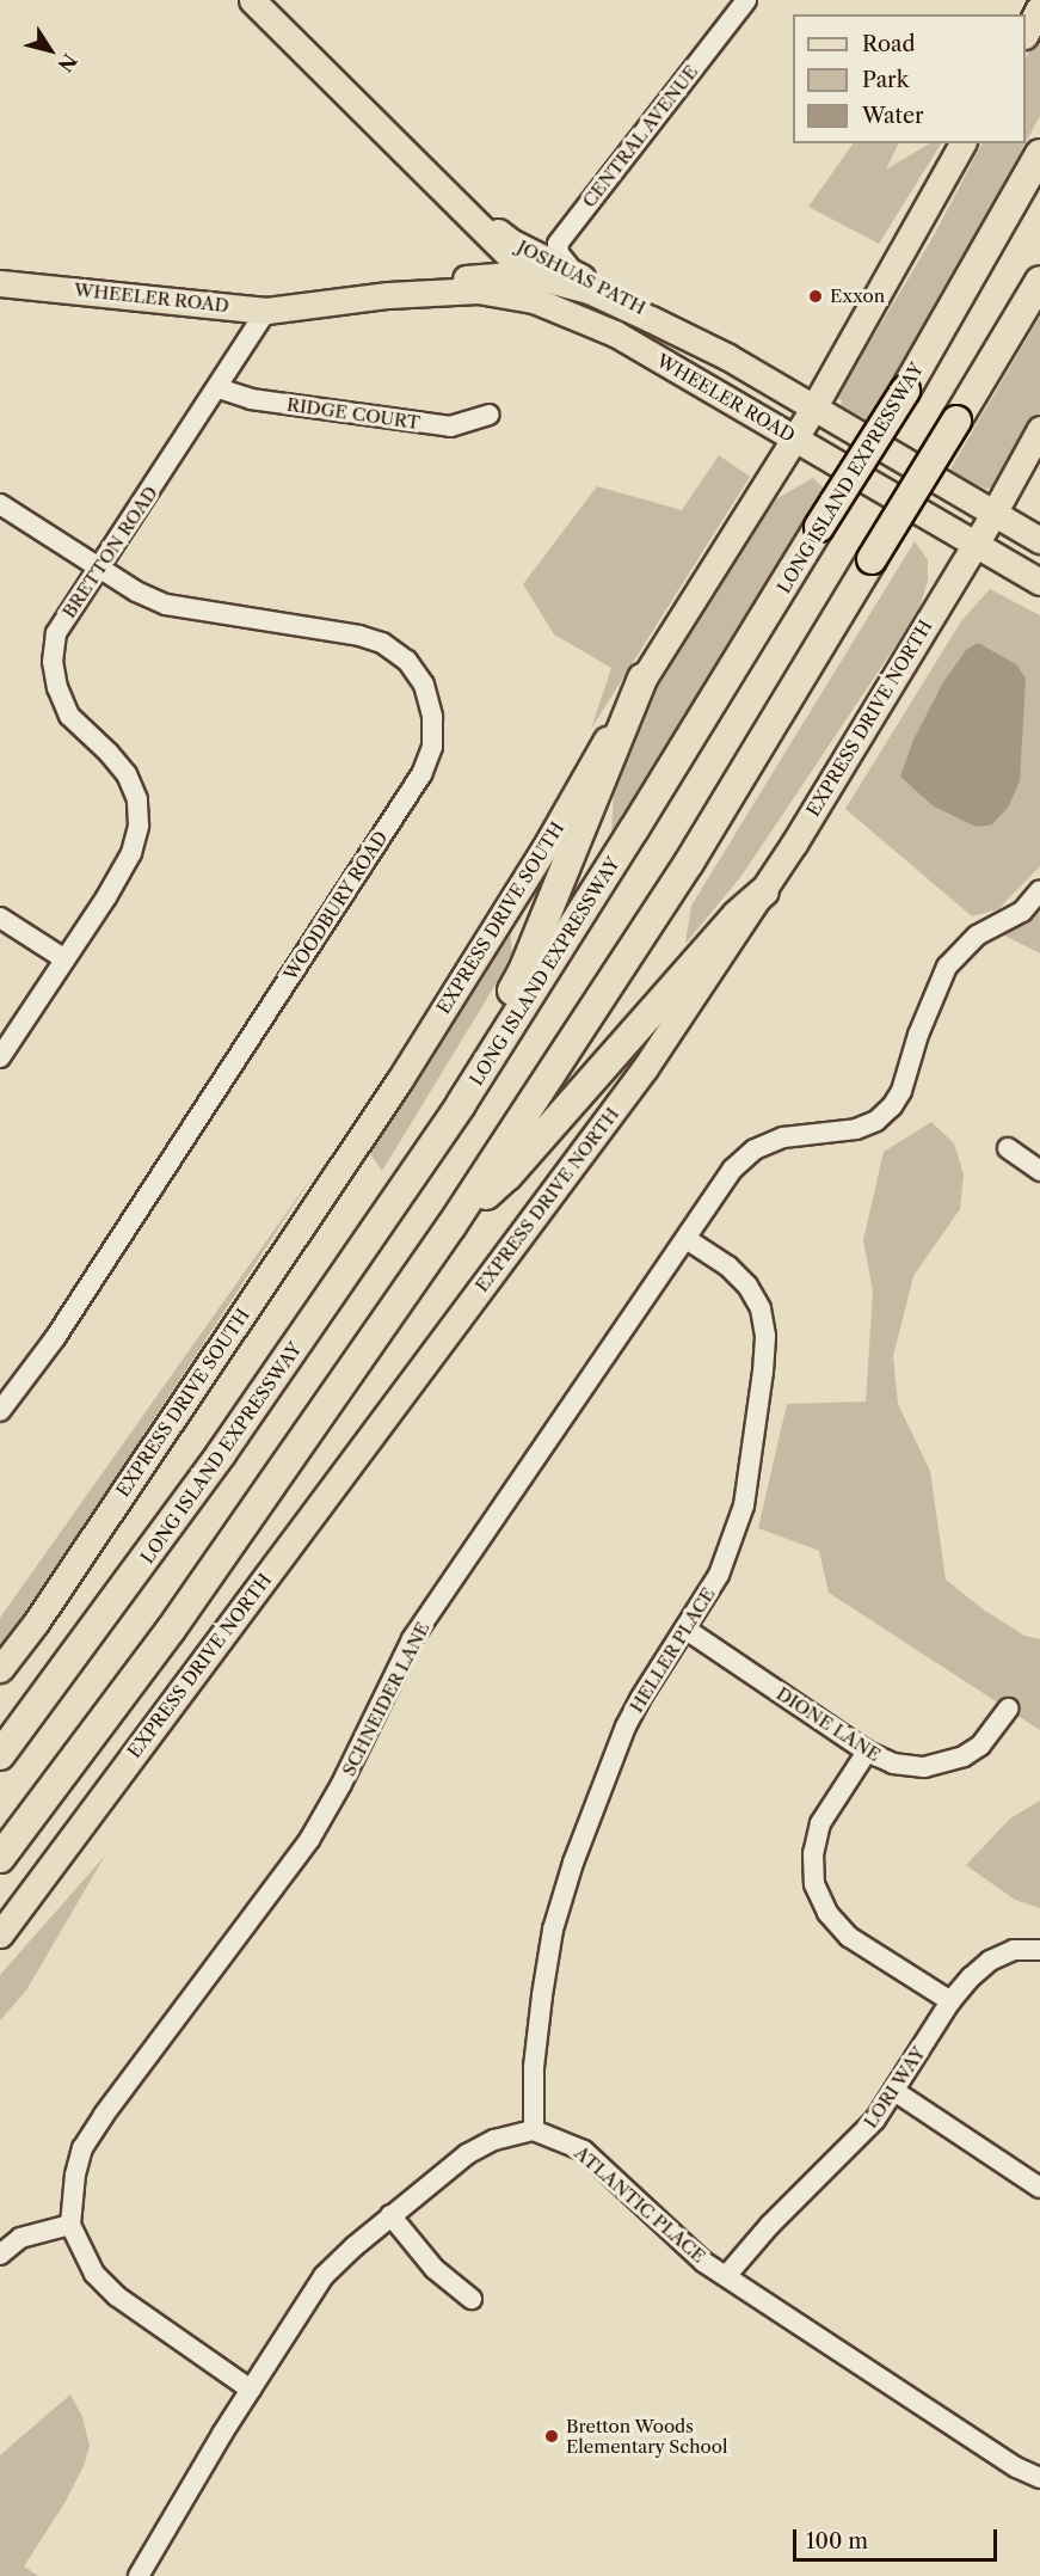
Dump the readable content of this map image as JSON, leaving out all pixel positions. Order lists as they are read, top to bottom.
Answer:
{
  "streets": {
    "highway": ["LONG ISLAND EXPRESSWAY"],
    "main road": [
      "JOSHUAS PATH",
      "WHEELER ROAD",
      "EXPRESS DRIVE NORTH",
      "EXPRESS DRIVE SOUTH"
    ],
    "street": [
      "CENTRAL AVENUE",
      "RIDGE COURT",
      "BRETTON ROAD",
      "WOODBURY ROAD",
      "HELLER PLACE",
      "SCHNEIDER LANE",
      "DIONE LANE",
      "LORI WAY",
      "ATLANTIC PLACE"
    ]
  },
  "crossings": [
    ["CENTRAL AVENUE", "JOSHUAS PATH"],
    ["JOSHUAS PATH", "WHEELER ROAD"],
    ["WHEELER ROAD", "BRETTON ROAD"],
    ["WHEELER ROAD", "EXPRESS DRIVE NORTH"],
    ["WHEELER ROAD", "EXPRESS DRIVE SOUTH"],
    ["RIDGE COURT", "BRETTON ROAD"],
    ["BRETTON ROAD", "WOODBURY ROAD"],
    ["HELLER PLACE", "SCHNEIDER LANE"],
    ["HELLER PLACE", "DIONE LANE"],
    ["HELLER PLACE", "ATLANTIC PLACE"],
    ["LORI WAY", "ATLANTIC PLACE"]
  ],
  "places": ["Exxon", "Bretton Woods Elementary School"],
  "legend": ["Road", "Park", "Water"],
  "scale_bar": "100 m",
  "north": "bottom right"
}
